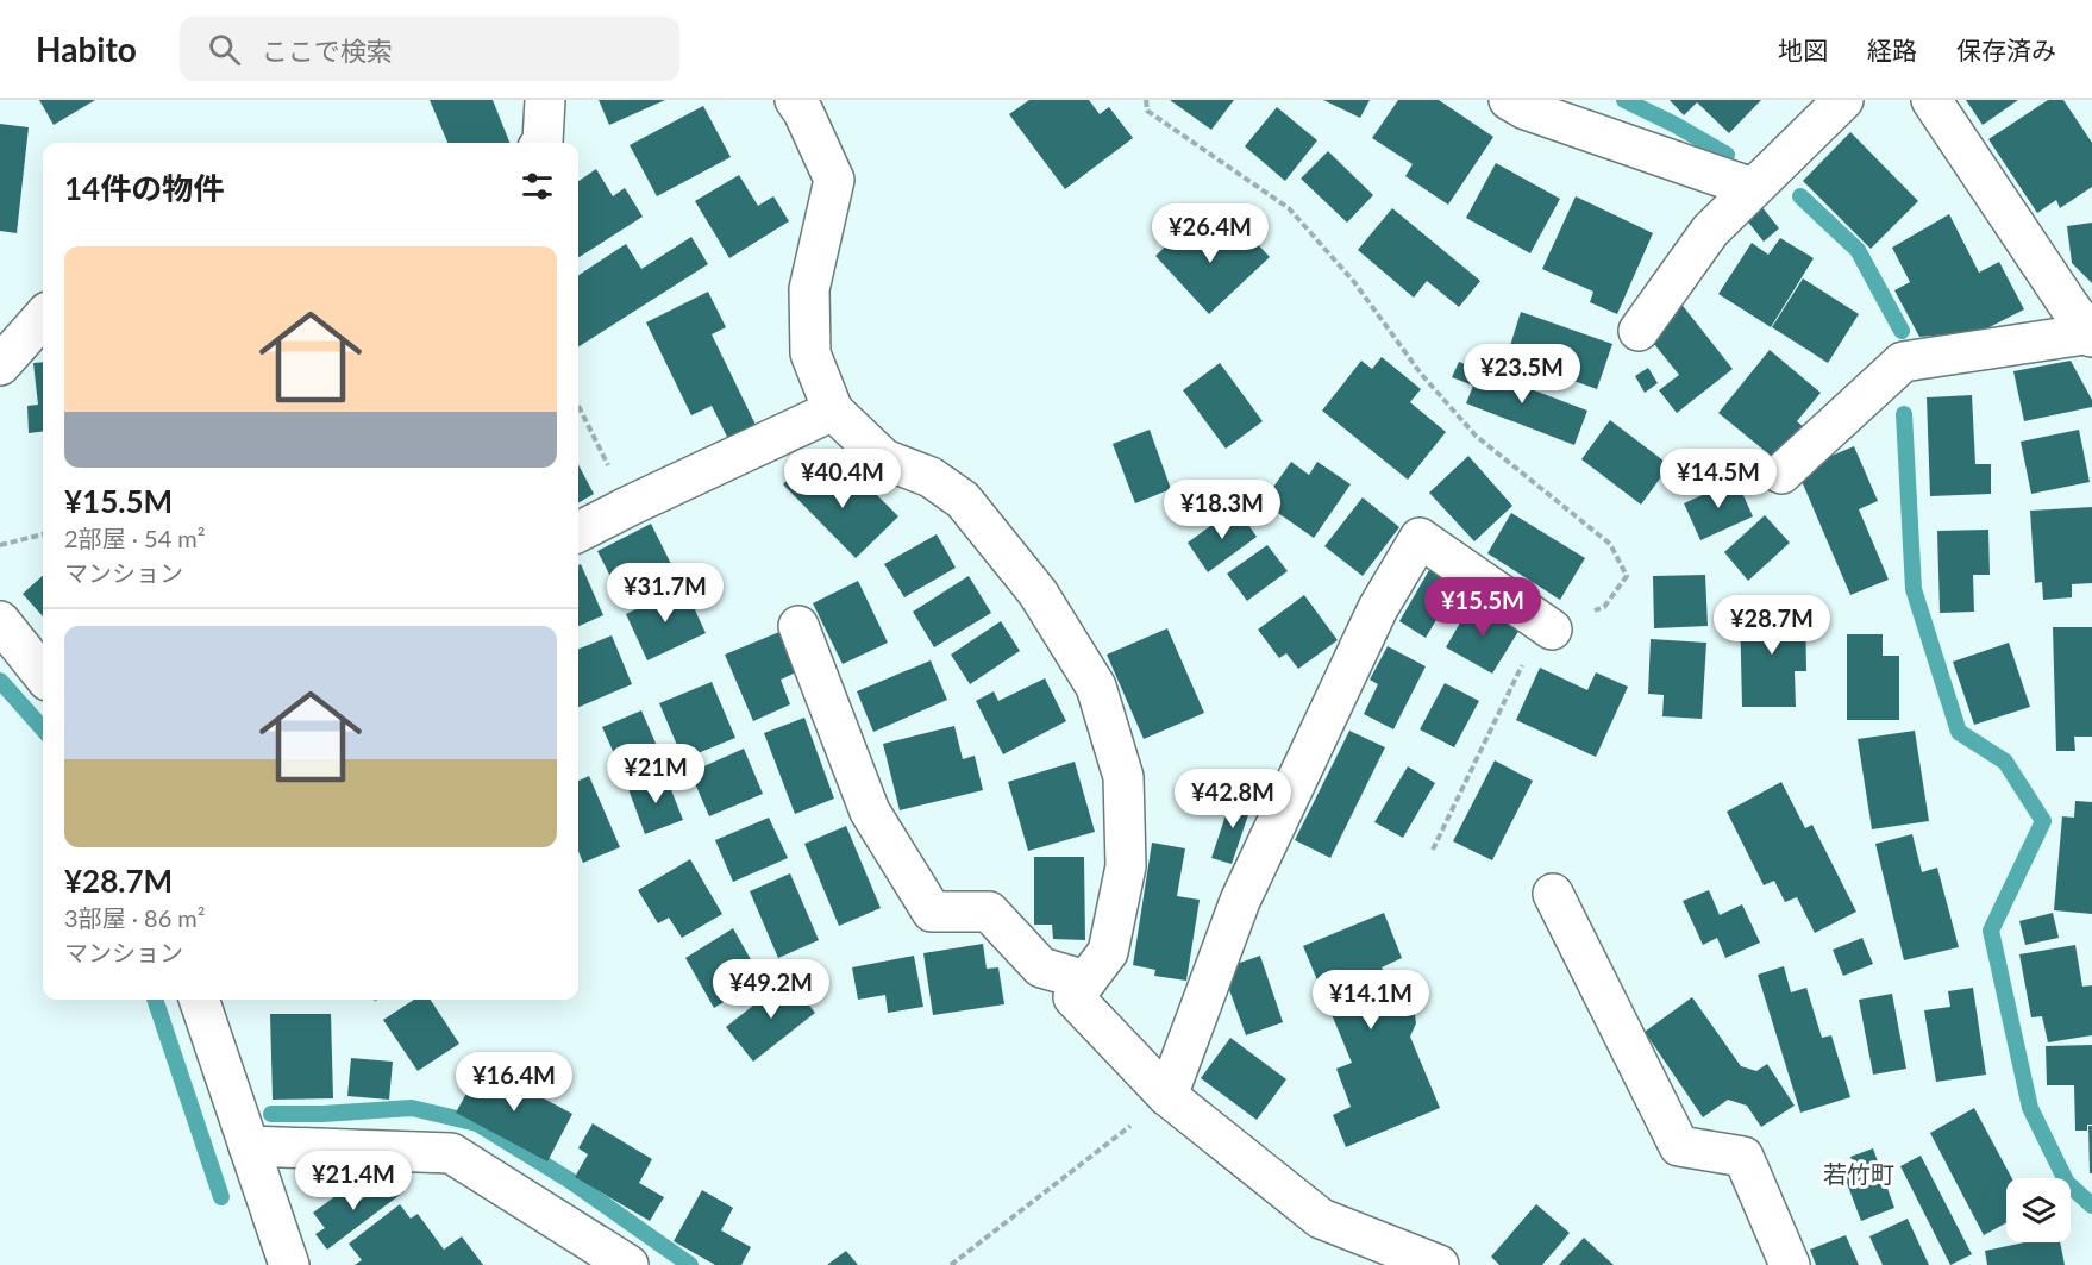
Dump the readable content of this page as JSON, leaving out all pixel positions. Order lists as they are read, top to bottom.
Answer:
{
  "districts": ["若竹町"],
  "page": {
    "header": "Habito",
    "search": "ここで検索",
    "nav": ["地図", "経路", "保存済み"],
    "heading": "14件の物件",
    "price": [
      "¥26.4M",
      "¥23.5M",
      "¥40.4M",
      "¥14.5M",
      "¥18.3M",
      "¥31.7M",
      "¥15.5M",
      "¥28.7M",
      "¥21M",
      "¥42.8M",
      "¥49.2M",
      "¥14.1M",
      "¥16.4M",
      "¥21.4M"
    ],
    "list": [
      {
        "name": "¥15.5M",
        "note": "2部屋 · 54 m² · マンション"
      },
      {
        "name": "¥28.7M",
        "note": "3部屋 · 86 m² · マンション"
      }
    ]
  }
}
